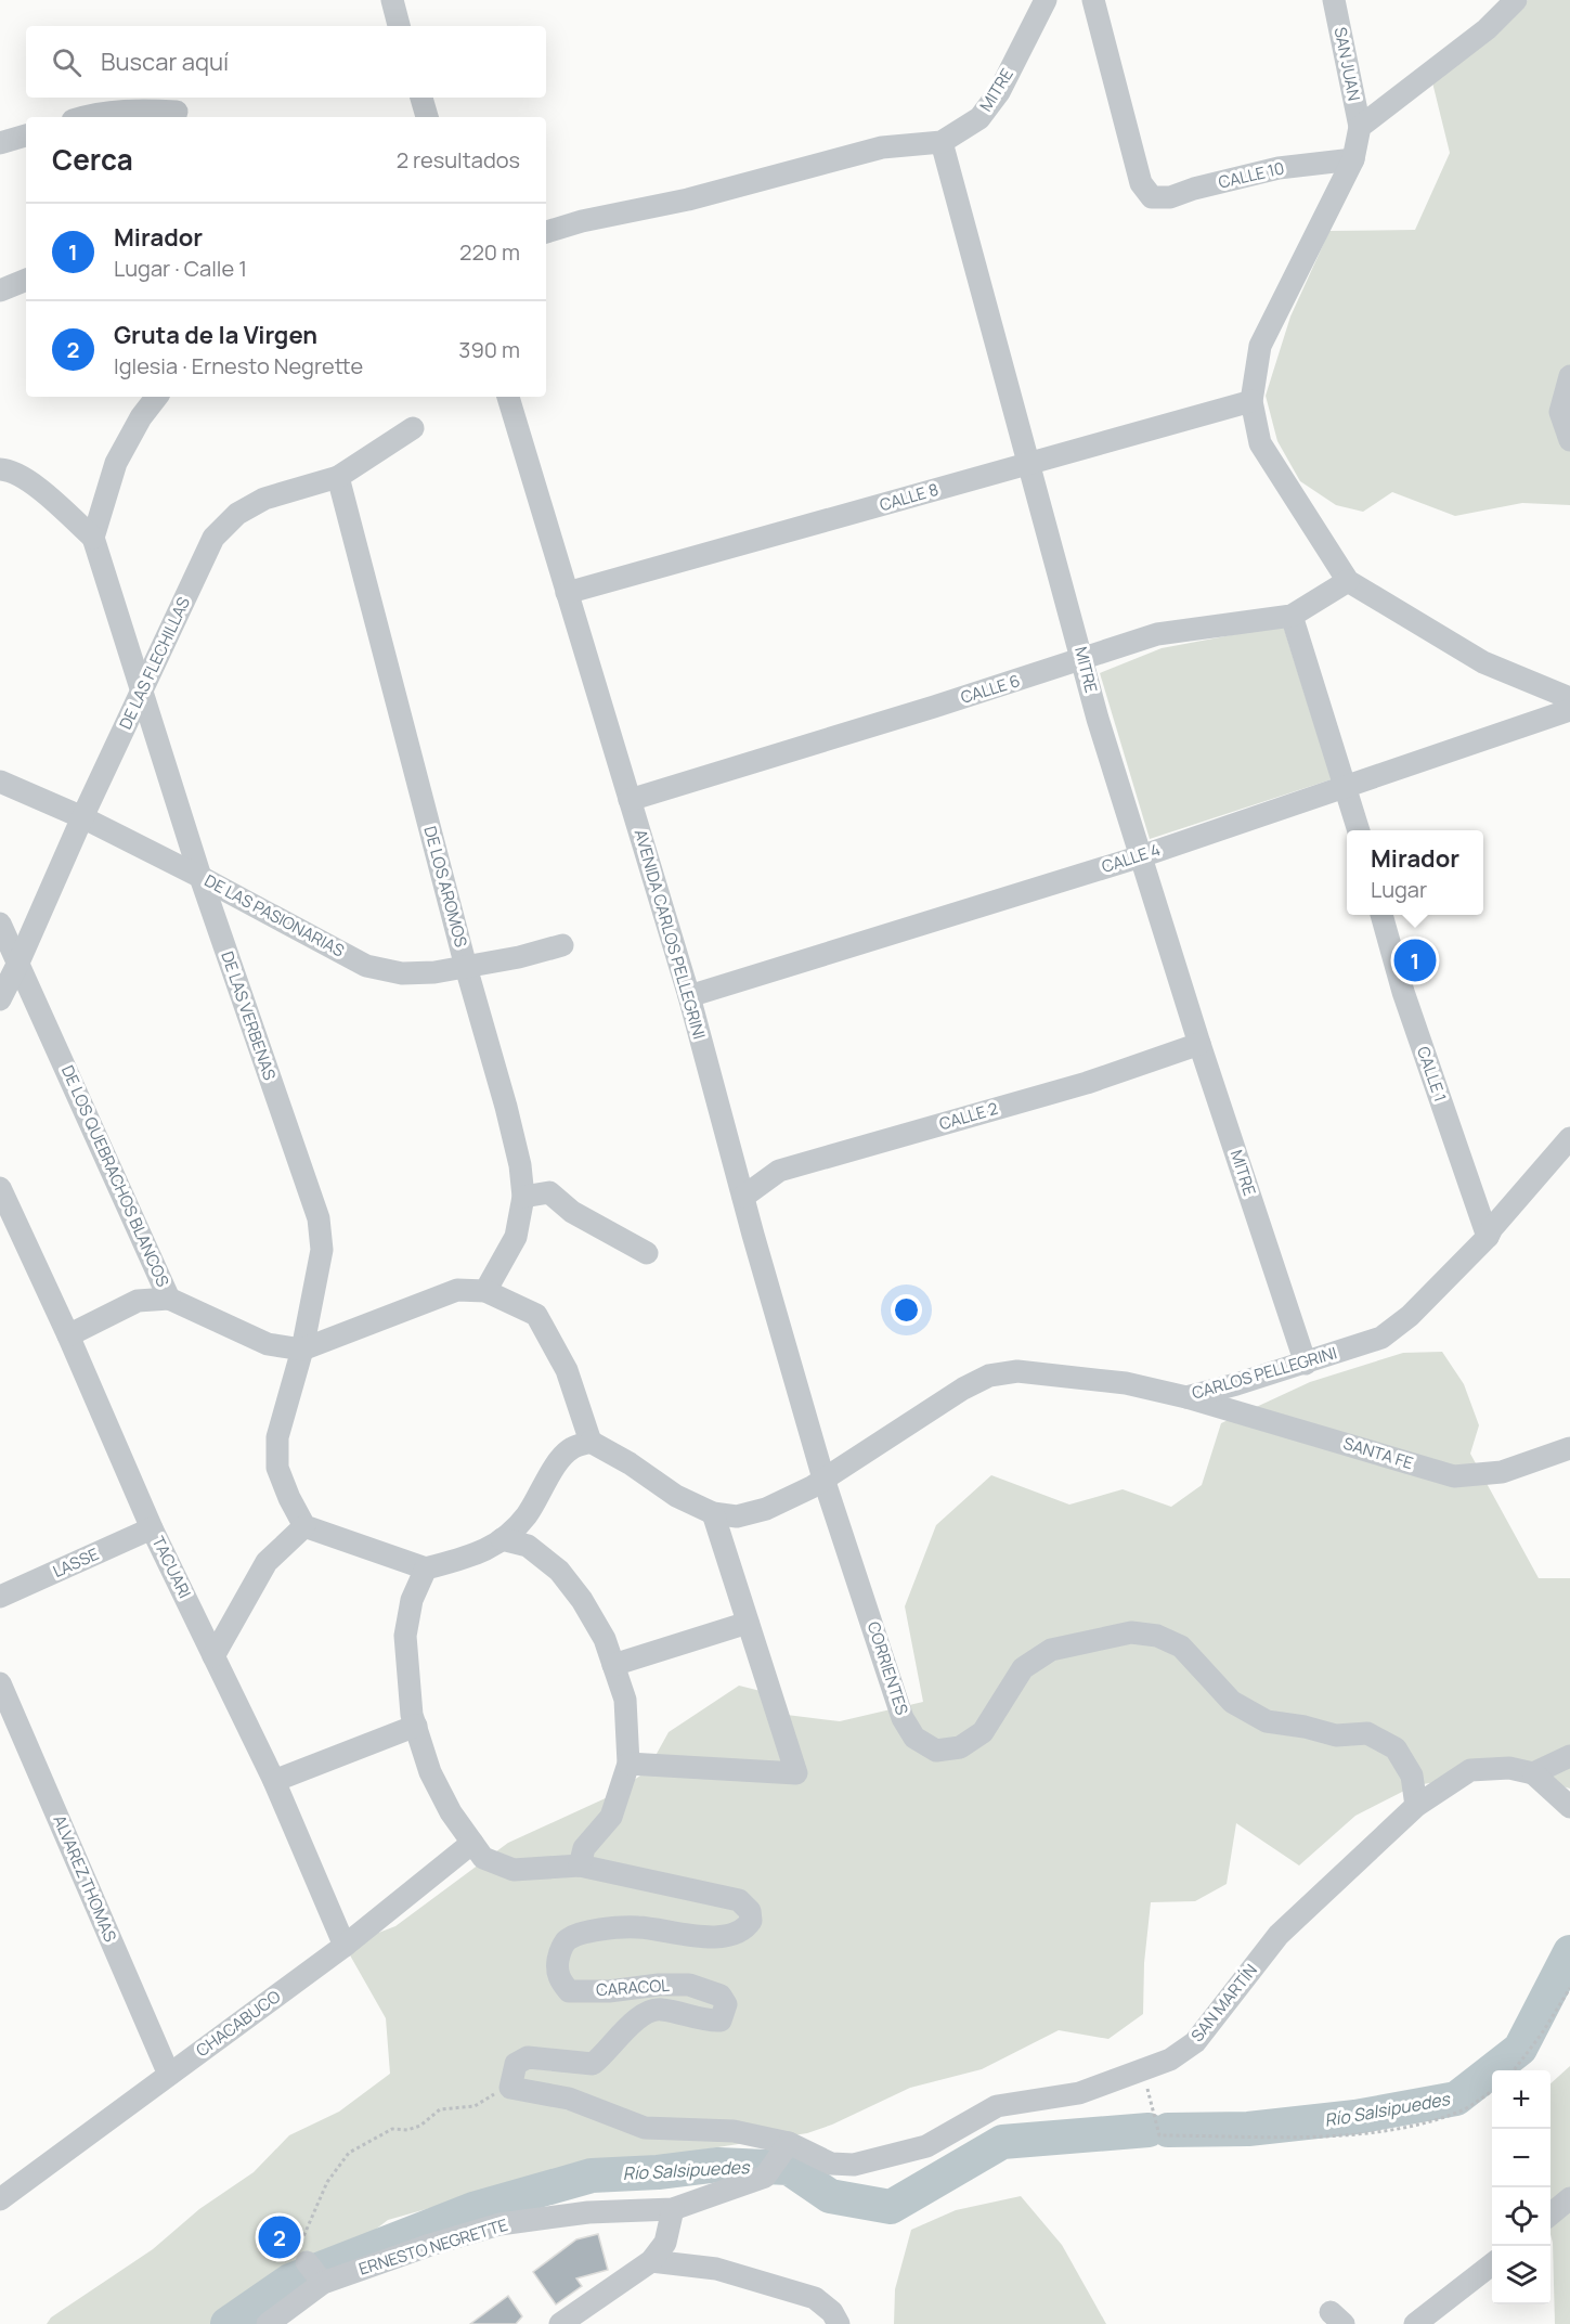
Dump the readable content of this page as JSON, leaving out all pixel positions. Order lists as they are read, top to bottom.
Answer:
{
  "streets": {
    "street": [
      "SAN JUAN",
      "MITRE",
      "CALLE 10",
      "CALLE 8",
      "DE LAS FLECHILLAS",
      "CALLE 6",
      "CALLE 4",
      "DE LOS AROMOS",
      "DE LAS PASIONARIAS",
      "AVENIDA CARLOS PELLEGRINI",
      "DE LAS VERBENAS",
      "CALLE 1",
      "CALLE 2",
      "DE LOS QUEBRACHOS BLANCOS",
      "CARLOS PELLEGRINI",
      "SANTA FE",
      "LASSE",
      "TACUARI",
      "CORRIENTES",
      "ALVAREZ THOMAS",
      "CARACOL",
      "SAN MARTÍN",
      "CHACABUCO",
      "ERNESTO NEGRETTE"
    ]
  },
  "crossings": [
    ["MITRE", "CALLE 8"],
    ["MITRE", "CALLE 6"],
    ["MITRE", "CALLE 4"],
    ["MITRE", "CALLE 2"],
    ["MITRE", "CARLOS PELLEGRINI"],
    ["CALLE 8", "AVENIDA CARLOS PELLEGRINI"],
    ["DE LAS FLECHILLAS", "DE LOS AROMOS"],
    ["DE LAS FLECHILLAS", "DE LAS PASIONARIAS"],
    ["DE LAS FLECHILLAS", "DE LAS VERBENAS"],
    ["DE LAS FLECHILLAS", "DE LOS QUEBRACHOS BLANCOS"],
    ["CALLE 6", "AVENIDA CARLOS PELLEGRINI"],
    ["CALLE 4", "AVENIDA CARLOS PELLEGRINI"],
    ["DE LOS AROMOS", "DE LAS PASIONARIAS"],
    ["DE LOS AROMOS", "DE LOS QUEBRACHOS BLANCOS"],
    ["DE LAS PASIONARIAS", "DE LAS VERBENAS"],
    ["AVENIDA CARLOS PELLEGRINI", "CALLE 2"],
    ["AVENIDA CARLOS PELLEGRINI", "CARLOS PELLEGRINI"],
    ["AVENIDA CARLOS PELLEGRINI", "CORRIENTES"],
    ["DE LAS VERBENAS", "DE LOS QUEBRACHOS BLANCOS"],
    ["CALLE 1", "CARLOS PELLEGRINI"],
    ["CARLOS PELLEGRINI", "SANTA FE"],
    ["CARLOS PELLEGRINI", "CORRIENTES"],
    ["LASSE", "TACUARI"],
    ["TACUARI", "CHACABUCO"],
    ["CORRIENTES", "SAN MARTÍN"],
    ["ALVAREZ THOMAS", "CHACABUCO"],
    ["CARACOL", "CHACABUCO"],
    ["SAN MARTÍN", "ERNESTO NEGRETTE"]
  ],
  "water": ["Río Salsipuedes"],
  "page": {
    "search": "Buscar aquí",
    "heading": ["Cerca", "2 resultados"],
    "list": [
      {
        "mark": "1",
        "name": "Mirador",
        "note": "Lugar · Calle 1",
        "value": "220 m"
      },
      {
        "mark": "2",
        "name": "Gruta de la Virgen",
        "note": "Iglesia · Ernesto Negrette",
        "value": "390 m"
      }
    ],
    "popup": ["Mirador", "Lugar"],
    "pins": ["1", "2"],
    "map_buttons": ["+", "−"]
  }
}
